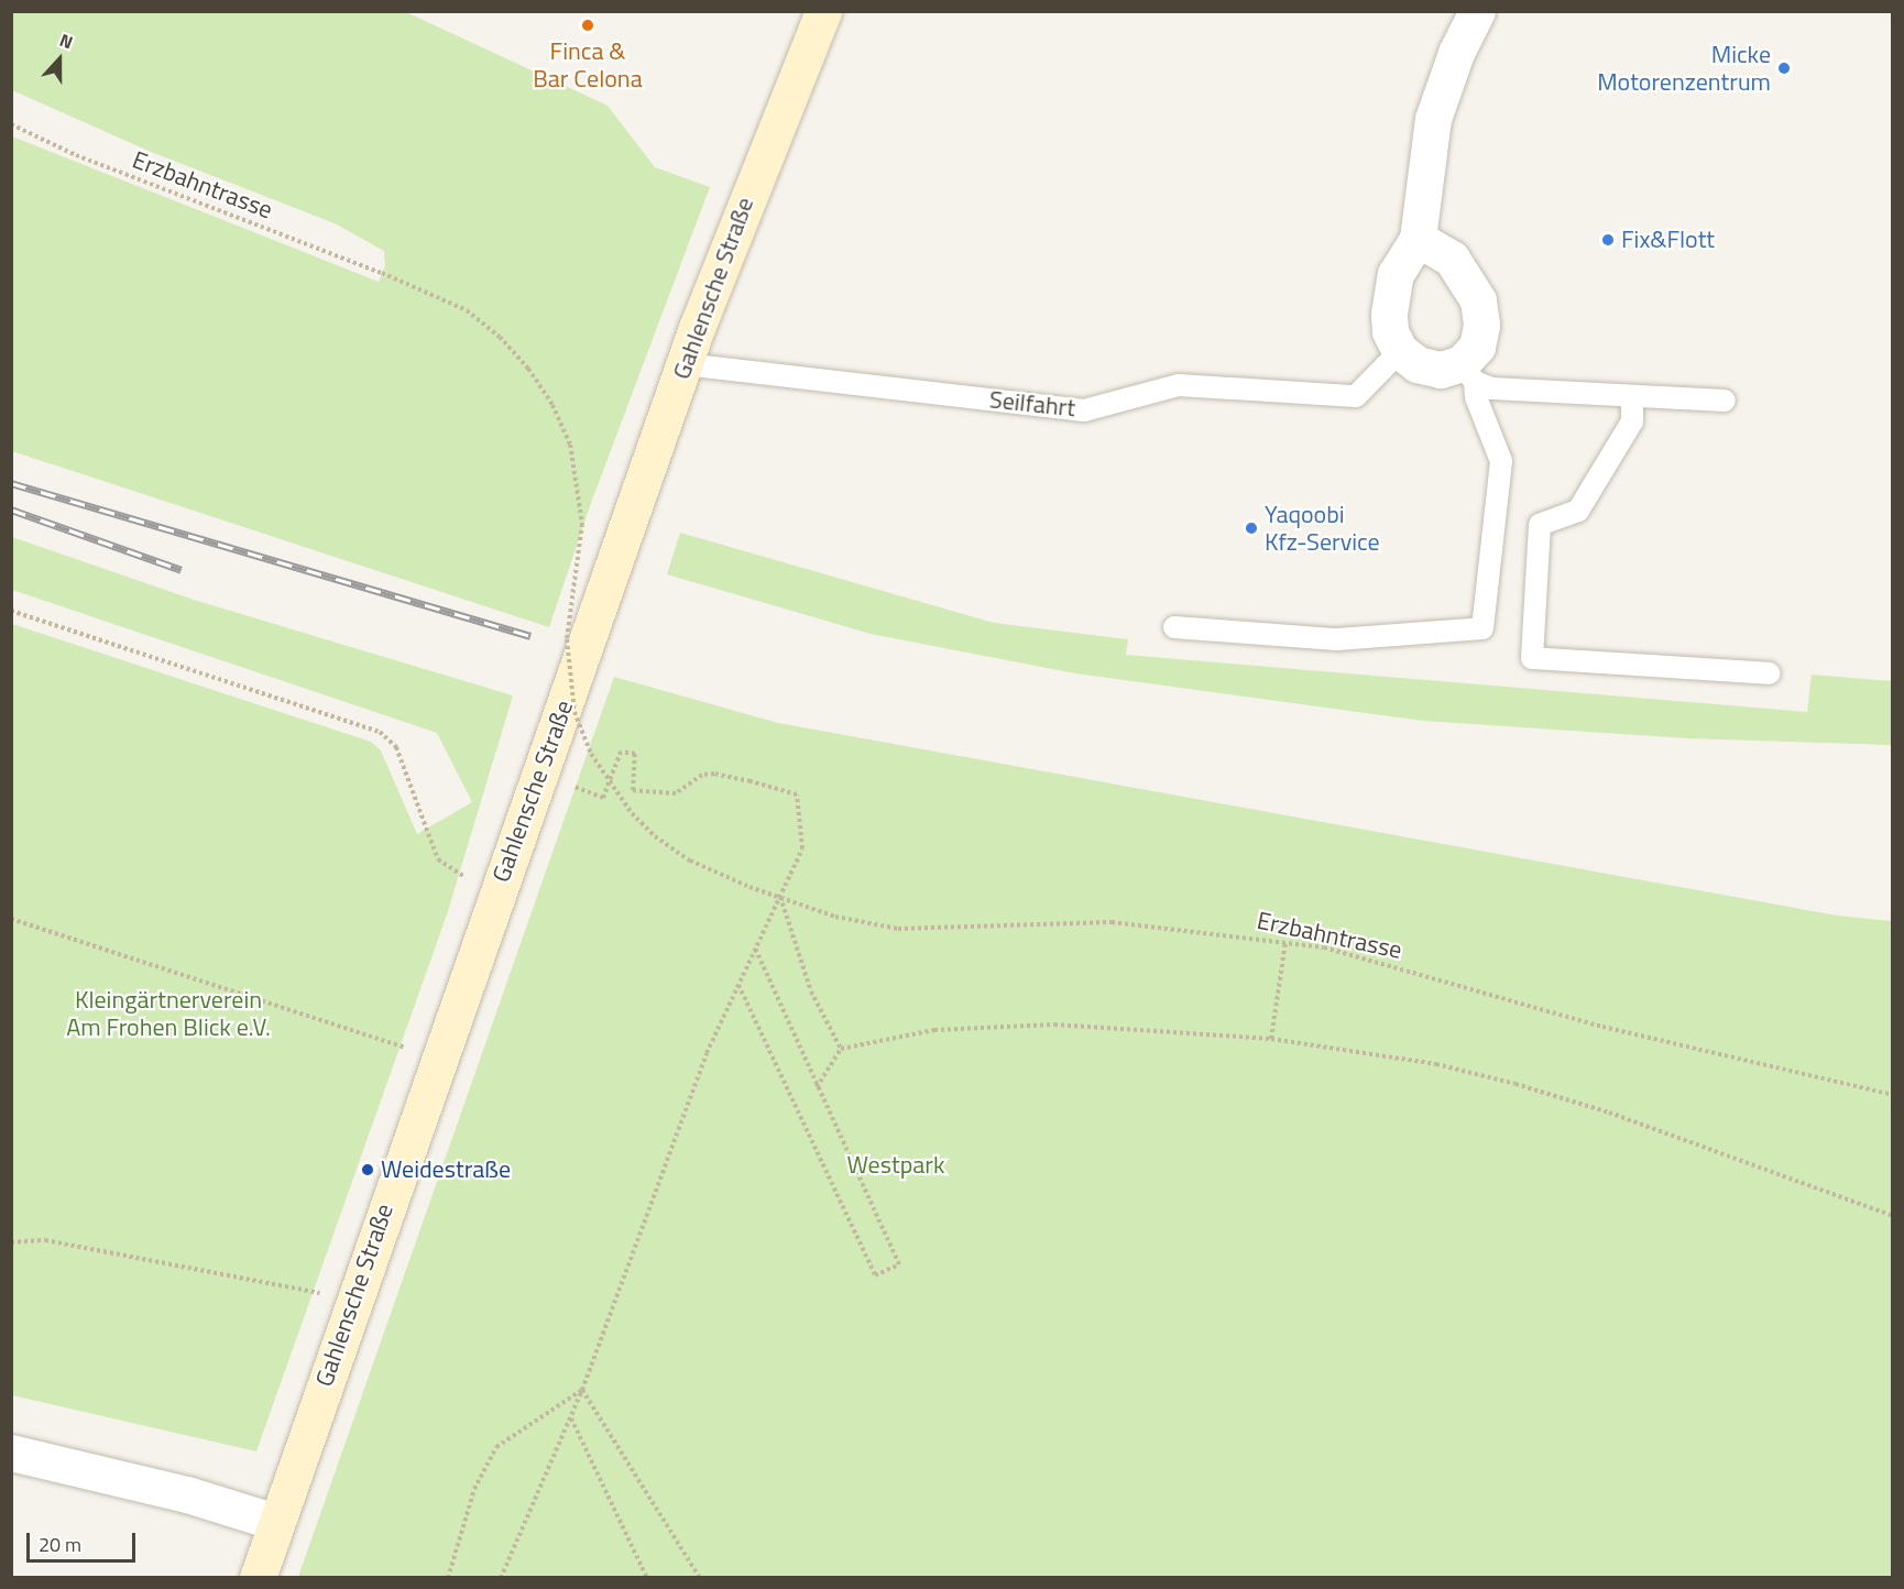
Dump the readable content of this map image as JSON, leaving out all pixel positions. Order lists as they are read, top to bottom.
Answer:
{
  "streets": {
    "street": ["Gahlensche Straße"],
    "lane": ["Seilfahrt"],
    "path": ["Erzbahntrasse"]
  },
  "crossings": [
    ["Gahlensche Straße", "Seilfahrt"]
  ],
  "parks": ["Kleingärtnerverein Am Frohen Blick e.V.", "Westpark"],
  "places": [
    "Finca & Bar Celona",
    "Micke Motorenzentrum",
    "Fix&Flott",
    "Yaqoobi Kfz-Service",
    "Weidestraße"
  ],
  "scale_bar": "20 m",
  "north": "top"
}
